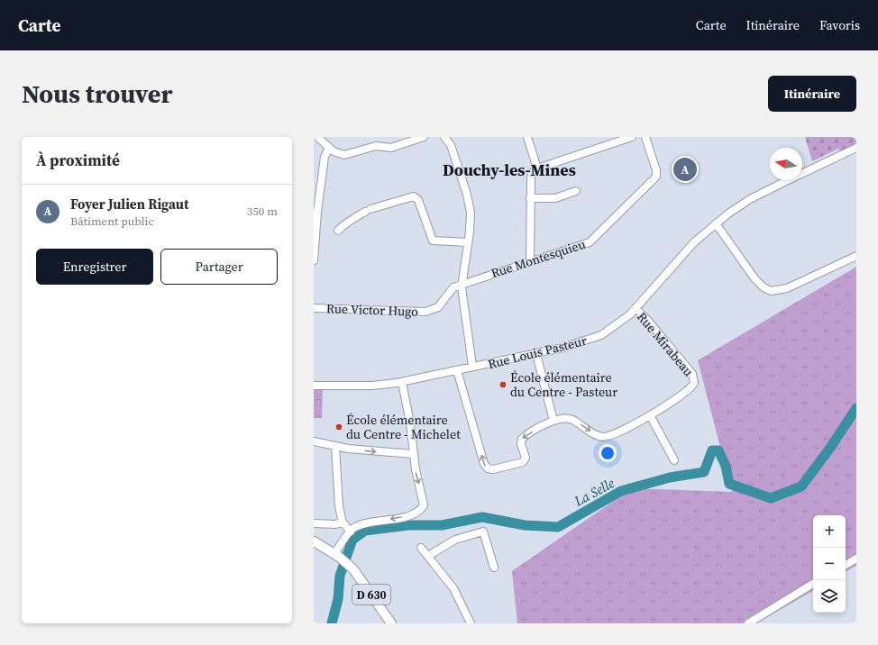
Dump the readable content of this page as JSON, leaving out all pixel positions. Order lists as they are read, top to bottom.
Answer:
{
  "streets": {
    "main road": ["D 630"],
    "street": [
      "Rue Montesquieu",
      "Rue Victor Hugo",
      "Rue Mirabeau",
      "Rue Louis Pasteur"
    ]
  },
  "crossings": [
    ["Rue Montesquieu", "Rue Victor Hugo"],
    ["Rue Mirabeau", "Rue Louis Pasteur"]
  ],
  "districts": ["Douchy-les-Mines"],
  "water": ["La Selle"],
  "places": ["École élémentaire du Centre - Pasteur", "École élémentaire du Centre - Michelet"],
  "north": "left",
  "page": {
    "header": "Carte",
    "nav": ["Carte", "Itinéraire", "Favoris"],
    "buttons": [
      "Itinéraire",
      ["Enregistrer", "Partager"]
    ],
    "title": "Nous trouver",
    "heading": "À proximité",
    "pins": "A",
    "list": [
      {
        "mark": "A",
        "name": "Foyer Julien Rigaut",
        "note": "Bâtiment public",
        "value": "350 m"
      }
    ],
    "map_buttons": ["+", "−"]
  }
}
